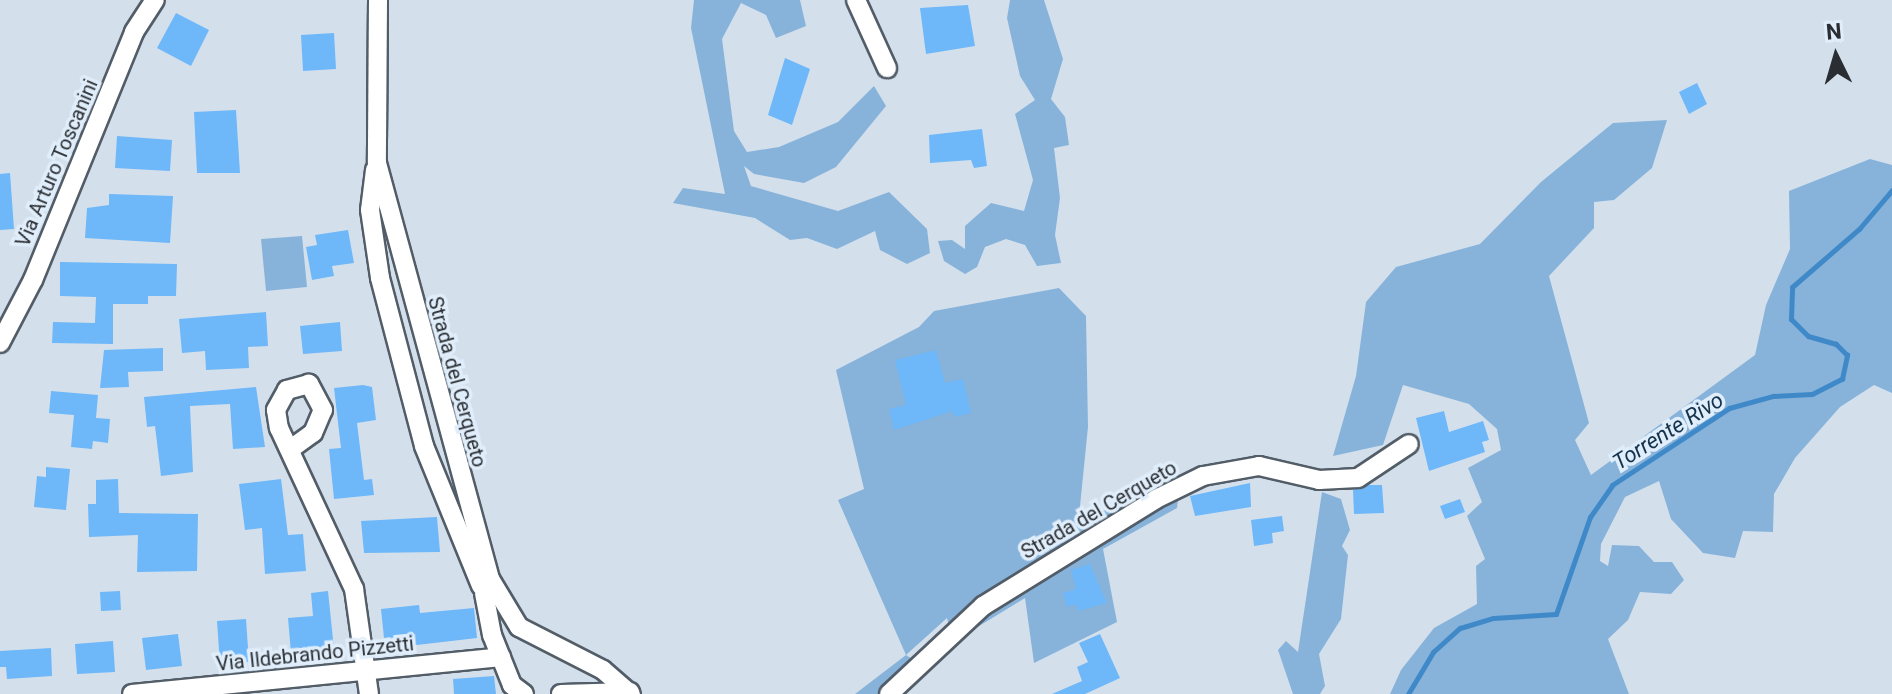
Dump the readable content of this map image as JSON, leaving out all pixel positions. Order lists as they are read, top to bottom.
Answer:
{
  "streets": {
    "street": ["Via Arturo Toscanini", "Strada del Cerqueto", "Via Ildebrando Pizzetti"]
  },
  "crossings": [
    ["Strada del Cerqueto", "Via Ildebrando Pizzetti"]
  ],
  "water": ["Torrente Rivo"],
  "north": "top"
}
